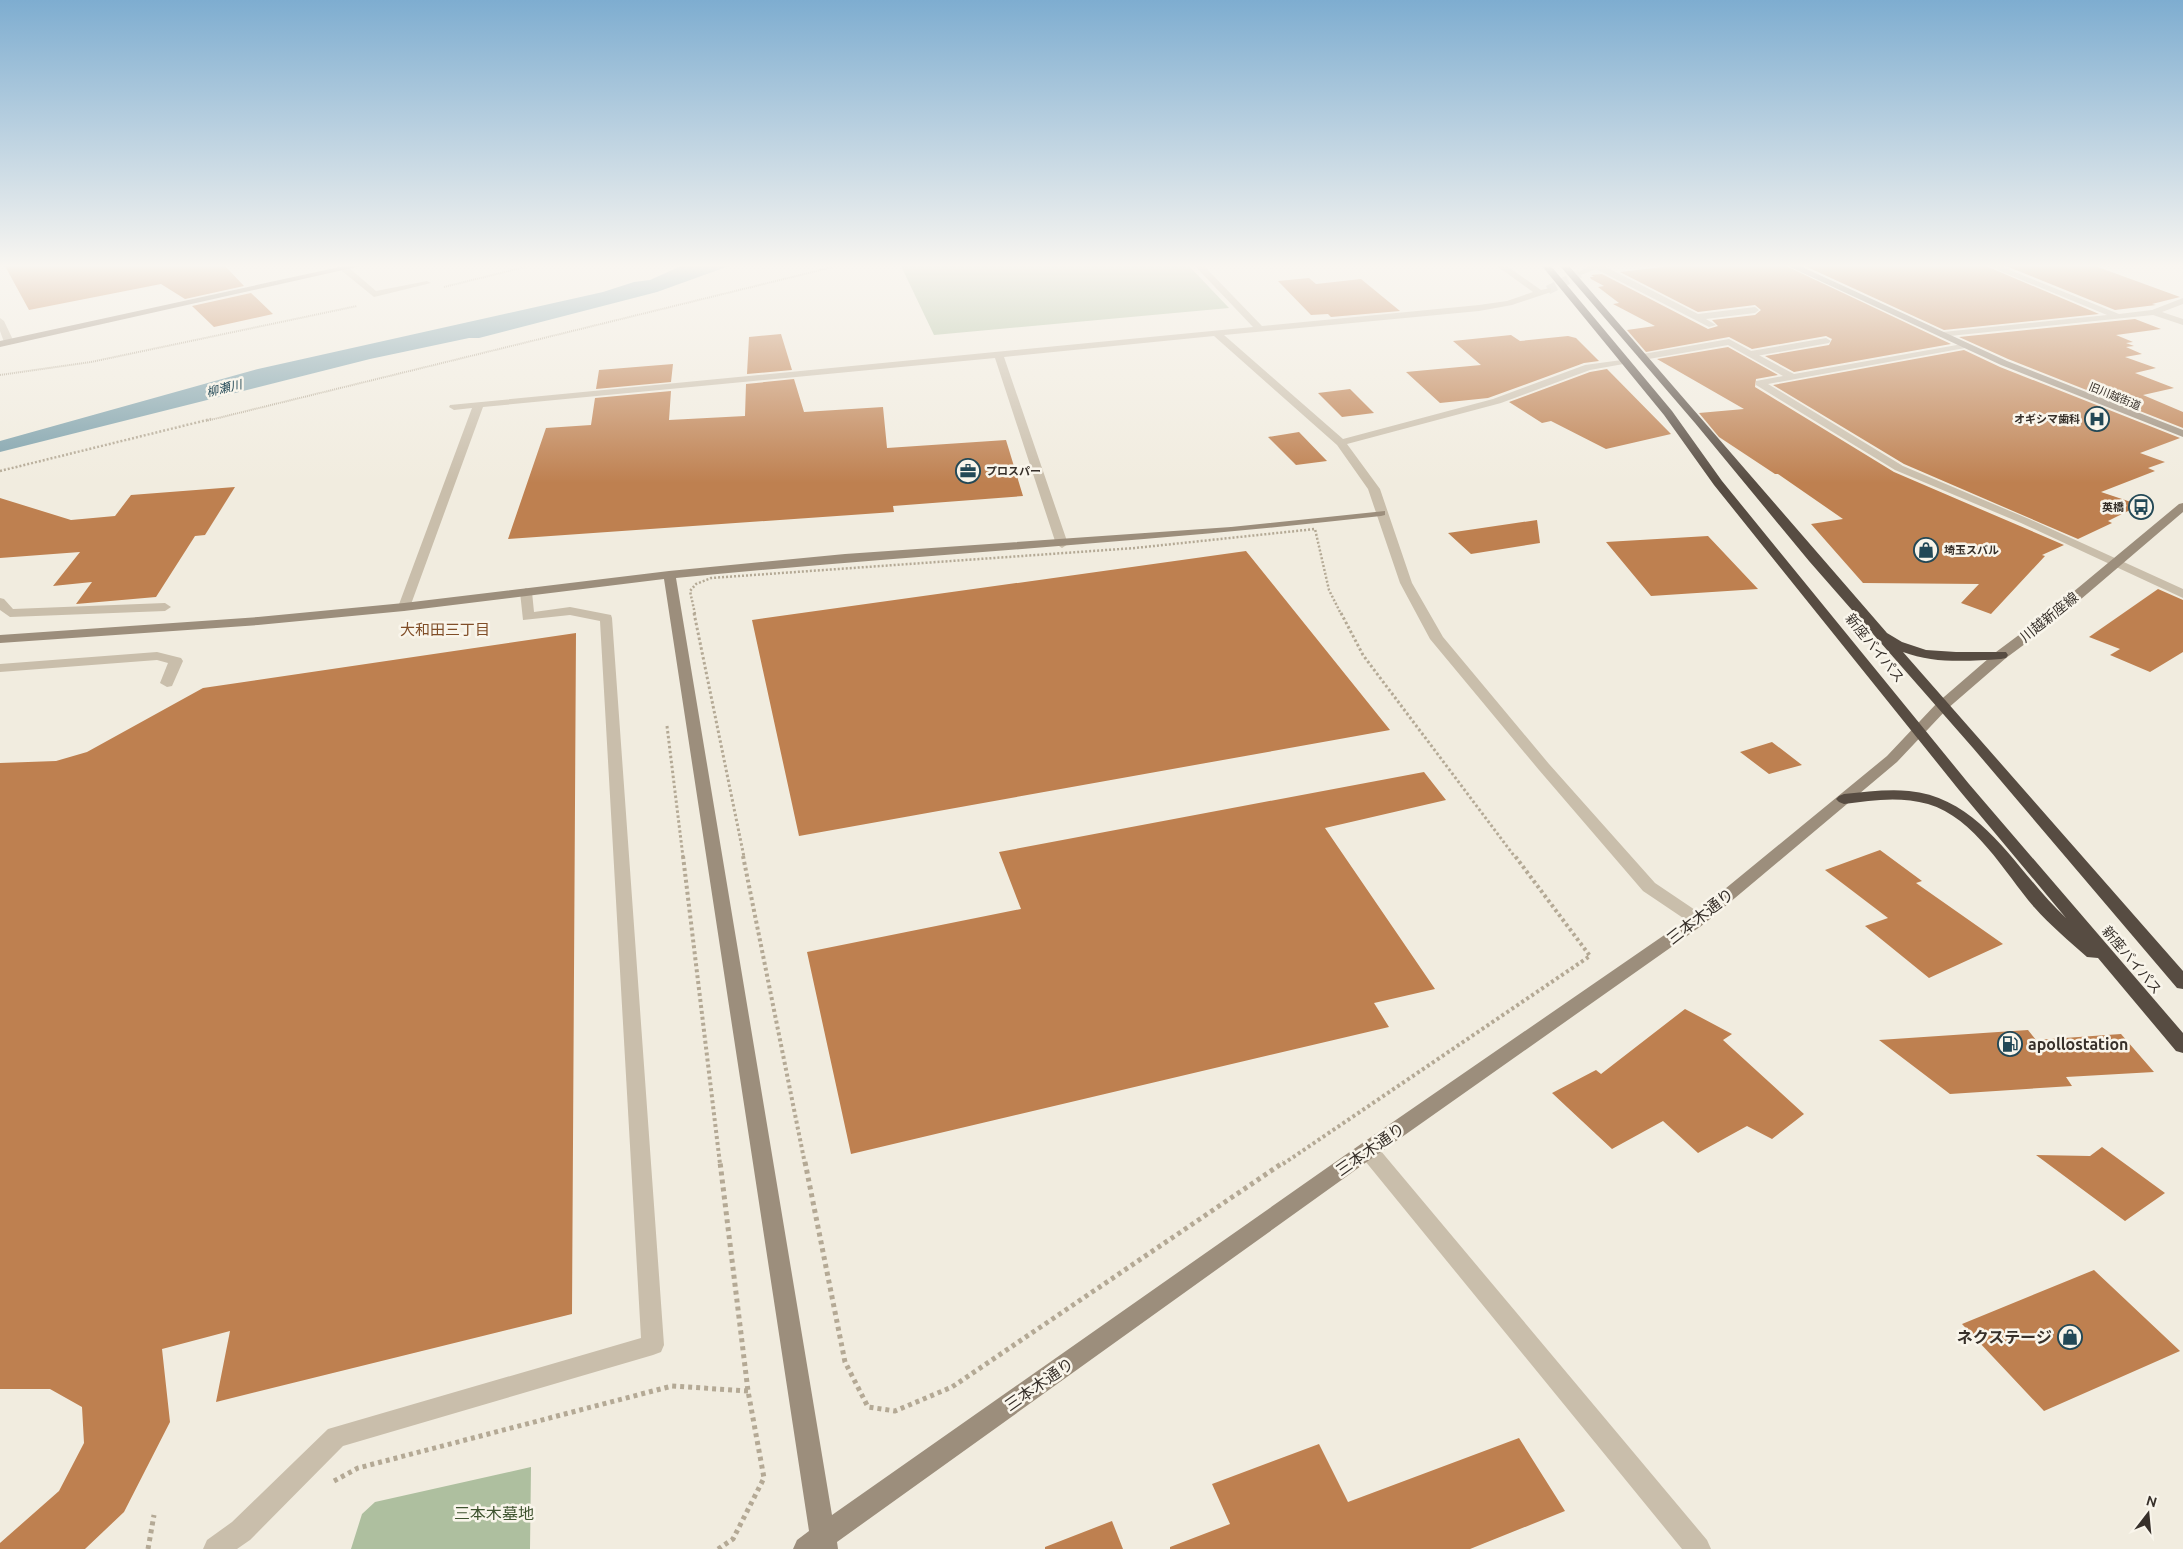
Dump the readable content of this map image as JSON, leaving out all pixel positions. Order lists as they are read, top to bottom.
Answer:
{
  "streets": {
    "highway": ["新座バイパス"],
    "street": ["旧川越街道", "川越新座線", "三本木通り"]
  },
  "crossings": [
    ["川越新座線", "新座バイパス"],
    ["川越新座線", "三本木通り"],
    ["新座バイパス", "三本木通り"]
  ],
  "districts": ["大和田三丁目"],
  "water": ["柳瀬川"],
  "parks": ["三本木墓地"],
  "places": {
    "hospital": ["オギシマ歯科"],
    "office": ["プロスパー"],
    "bus stop": ["英橋"],
    "shop": ["埼玉スバル", "ネクステージ"],
    "fuel station": ["apollostation"]
  },
  "north": "top"
}
